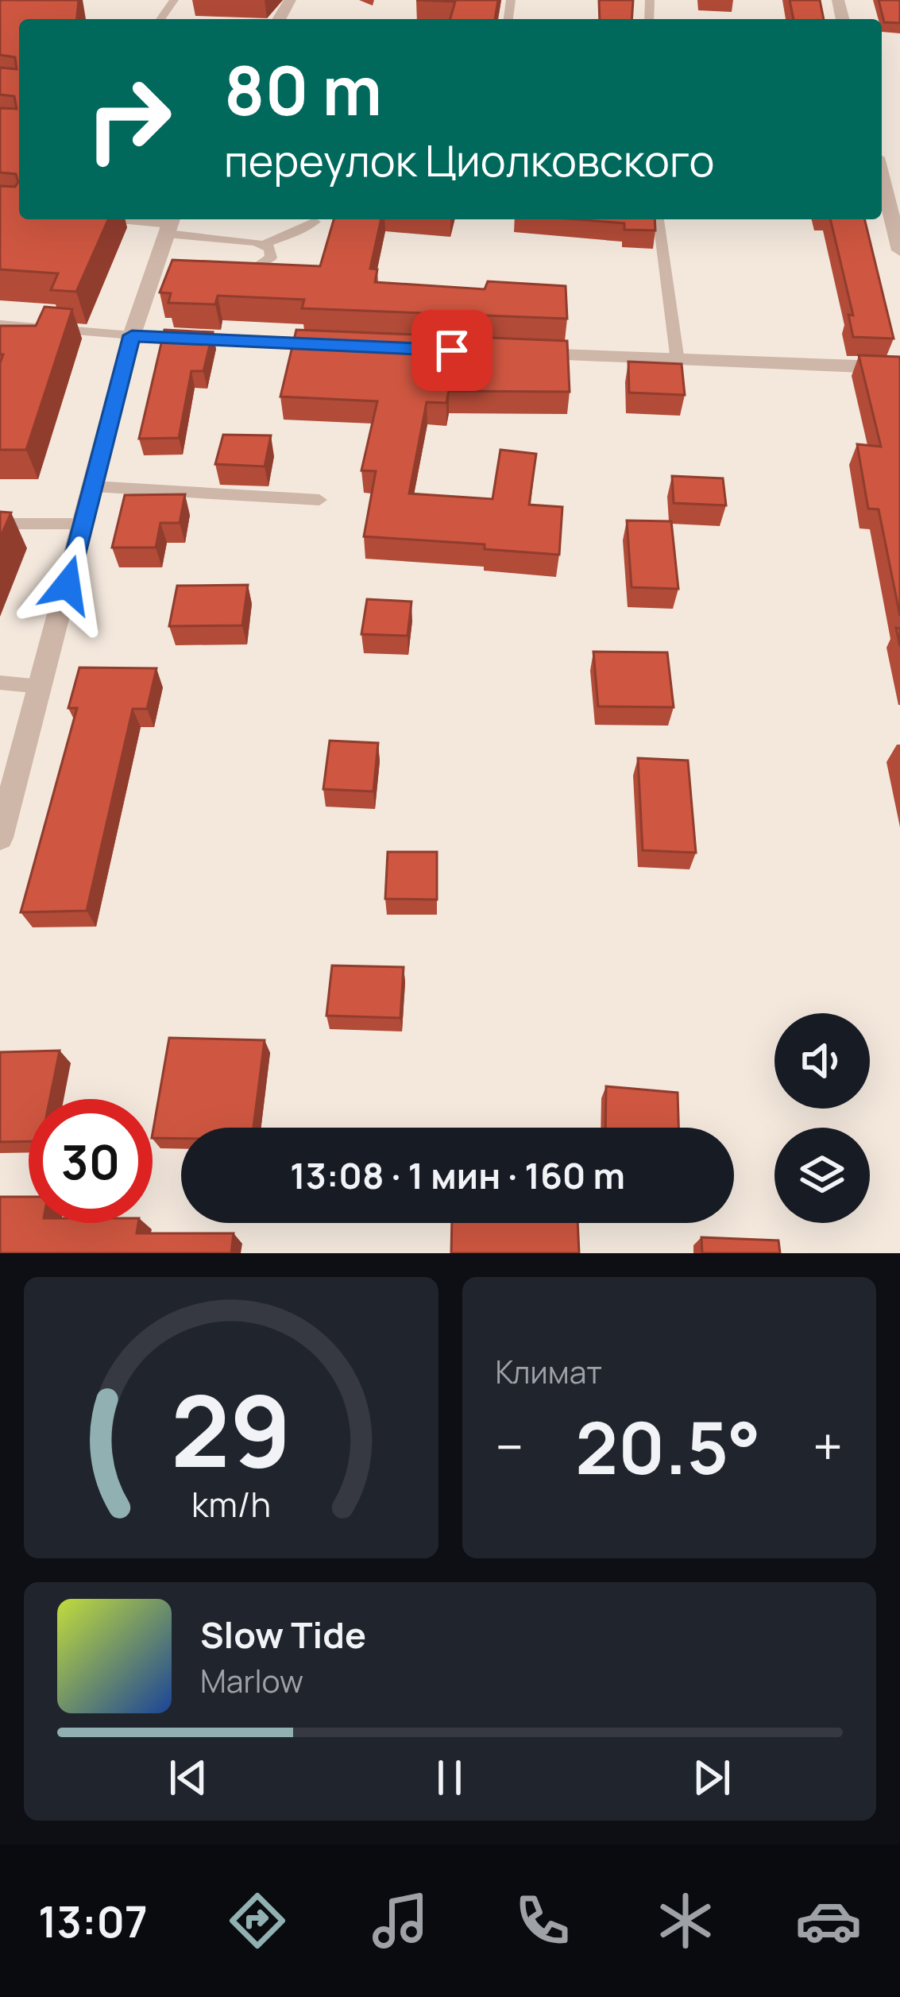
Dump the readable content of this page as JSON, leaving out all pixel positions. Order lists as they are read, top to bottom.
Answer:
{
  "page": {
    "turn": ["80 m", "переулок Циолковского"],
    "limit": "30",
    "trip": "13:08 · 1 мин · 160 m",
    "tile": "Климат",
    "heat": ["−", "20.5°", "+"],
    "song": ["Slow Tide", "Marlow"],
    "tabs": "13:07",
    "gauge": ["29", "km/h"]
  }
}
